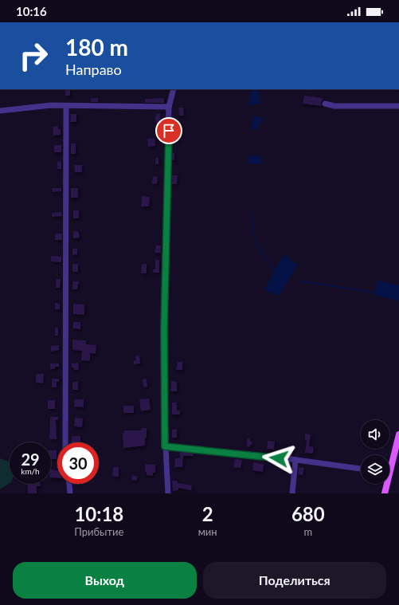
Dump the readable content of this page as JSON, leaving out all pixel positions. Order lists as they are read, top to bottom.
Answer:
{
  "page": {
    "status": "10:16",
    "turn": ["180 m", "Направо"],
    "speed": "29 km/h",
    "limit": "30",
    "eta": [
      "10:18",
      "Прибытие",
      "2",
      "мин",
      "680",
      "m"
    ],
    "buttons": ["Выход", "Поделиться"]
  }
}
